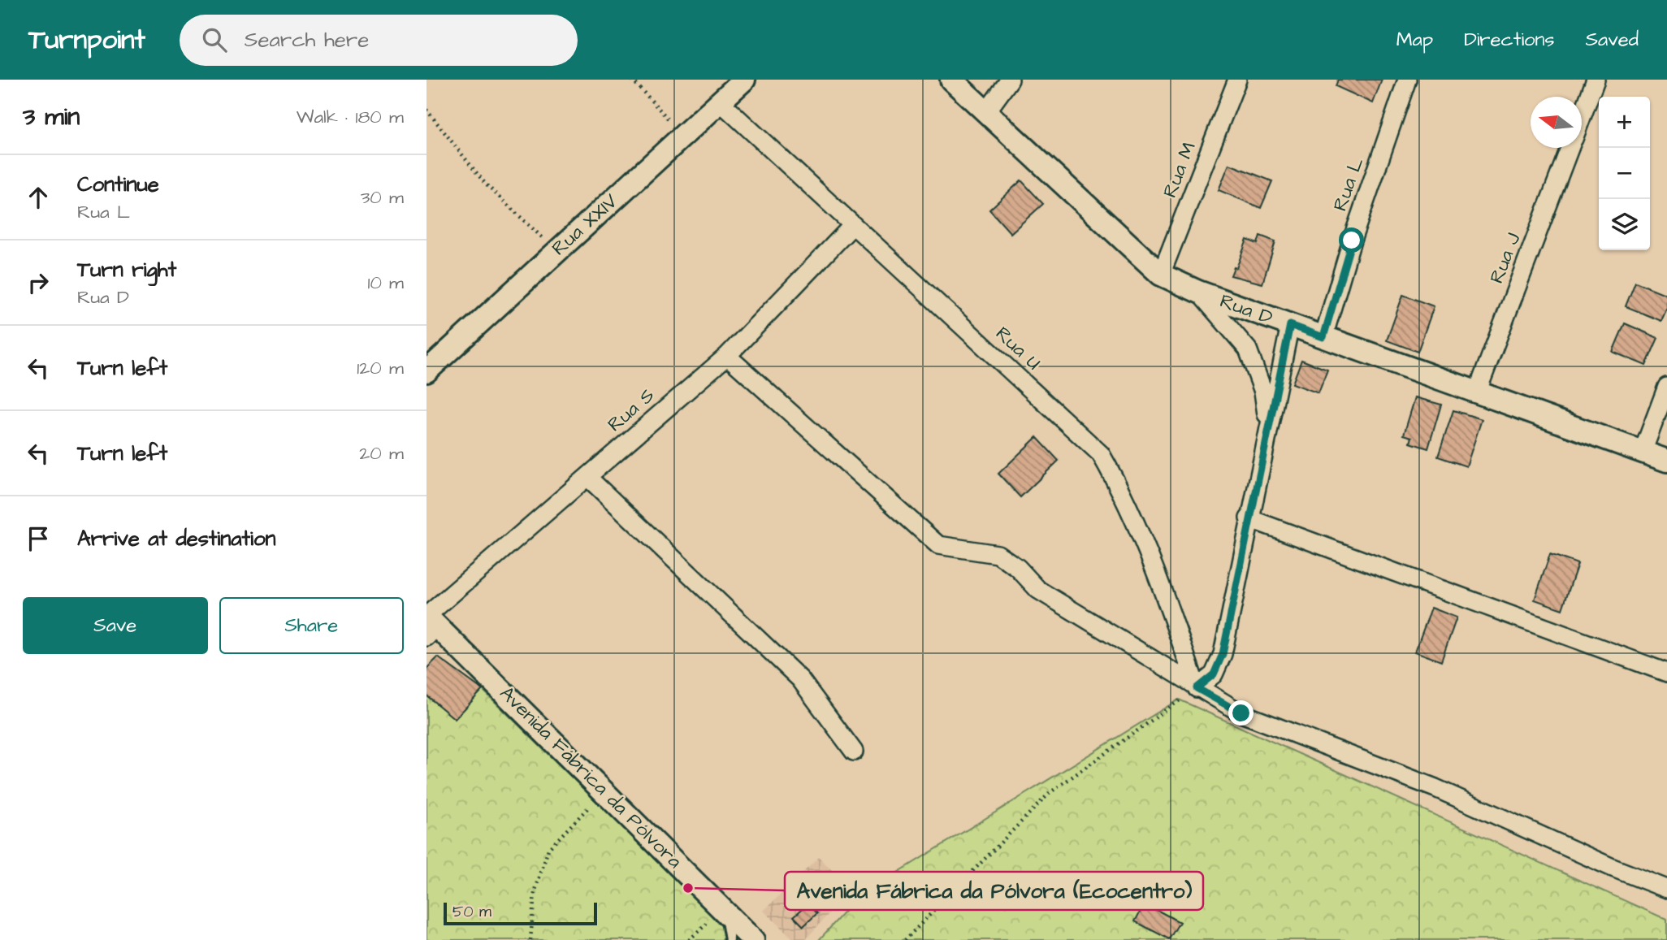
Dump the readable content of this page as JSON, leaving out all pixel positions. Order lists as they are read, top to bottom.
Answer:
{
  "streets": {
    "street": [
      "Rua M",
      "Rua L",
      "Rua XXIV",
      "Rua J",
      "Rua D",
      "Rua U",
      "Rua S",
      "Avenida Fábrica da Pólvora"
    ]
  },
  "crossings": [
    ["Rua M", "Rua D"],
    ["Rua L", "Rua D"],
    ["Rua XXIV", "Rua U"],
    ["Rua J", "Rua D"],
    ["Rua U", "Rua S"],
    ["Rua S", "Avenida Fábrica da Pólvora"]
  ],
  "places": ["Avenida Fábrica da Pólvora (Ecocentro)"],
  "scale_bar": "50 m",
  "north": "left",
  "page": {
    "header": "Turnpoint",
    "search": "Search here",
    "nav": ["Map", "Directions", "Saved"],
    "heading": ["3 min", "Walk · 180 m"],
    "map_buttons": ["+", "−"],
    "list": [
      ["Continue", "Rua L", "30 m"],
      ["Turn right", "Rua D", "10 m"],
      ["Turn left", "120 m"],
      ["Turn left", "20 m"],
      "Arrive at destination"
    ],
    "buttons": ["Save", "Share"],
    "scale": "50 m"
  }
}
